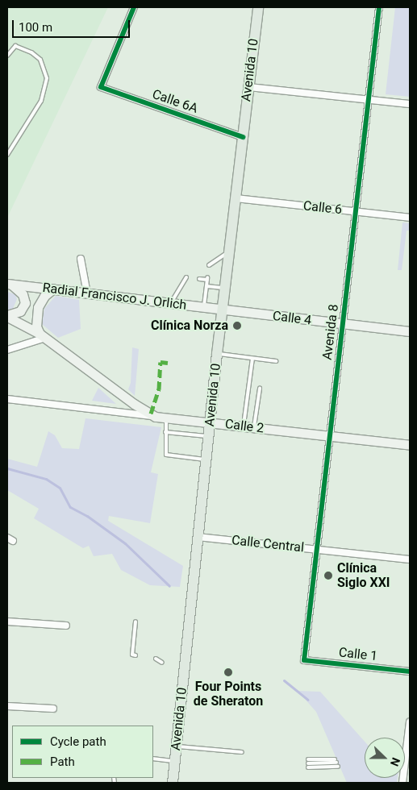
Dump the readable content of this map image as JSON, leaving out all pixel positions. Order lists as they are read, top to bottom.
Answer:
{
  "streets": {
    "main road": [
      "Avenida 10",
      "Radial Francisco J. Orlich",
      "Calle 4",
      "Calle 2"
    ],
    "street": [
      "Calle 6A",
      "Calle 6",
      "Avenida 8",
      "Calle Central",
      "Calle 1"
    ]
  },
  "crossings": [
    ["Avenida 10", "Calle 6A"],
    ["Avenida 10", "Calle 6"],
    ["Avenida 10", "Radial Francisco J. Orlich"],
    ["Avenida 10", "Calle 4"],
    ["Avenida 10", "Calle 2"],
    ["Avenida 10", "Calle Central"],
    ["Calle 6", "Avenida 8"],
    ["Radial Francisco J. Orlich", "Calle 4"],
    ["Calle 4", "Avenida 8"],
    ["Avenida 8", "Calle 2"],
    ["Avenida 8", "Calle Central"],
    ["Avenida 8", "Calle 1"]
  ],
  "places": ["Clínica Norza", "Clínica Siglo XXI", "Four Points de Sheraton"],
  "legend": ["Cycle path", "Path"],
  "scale_bar": "100 m",
  "north": "right"
}
